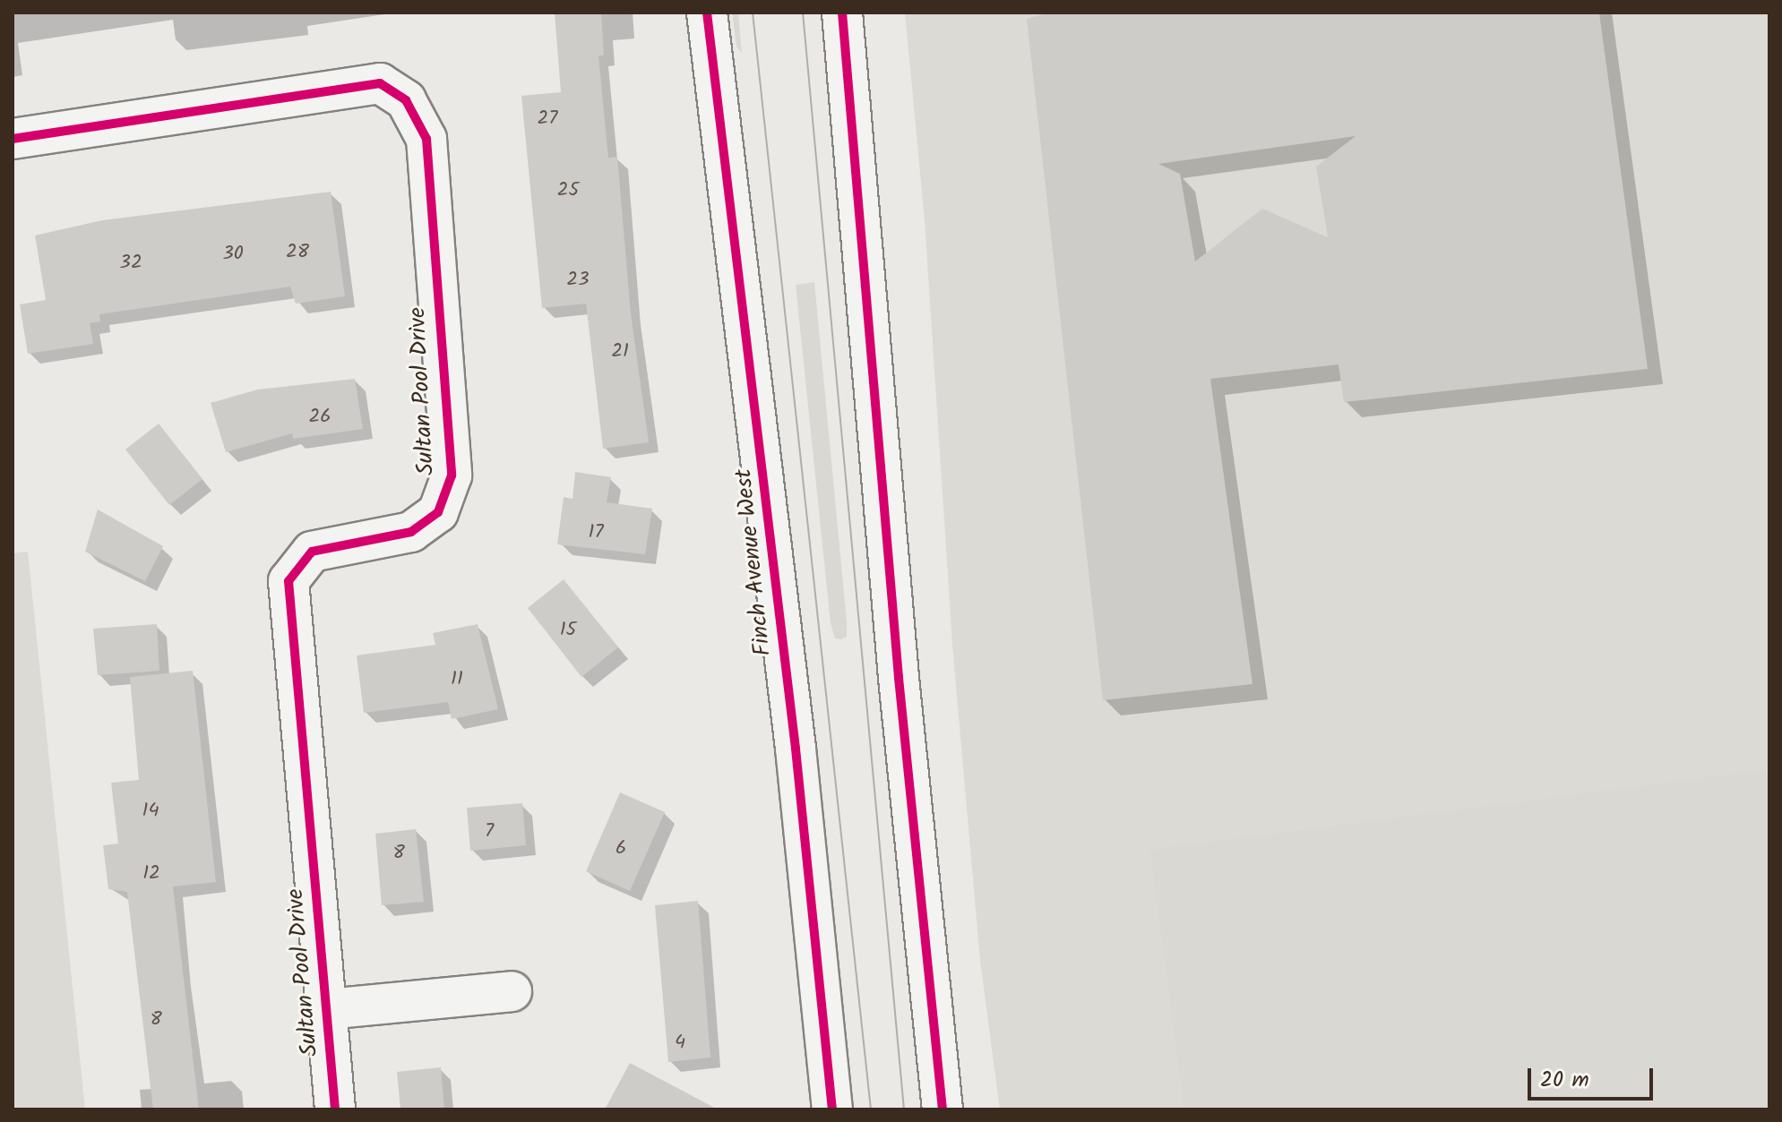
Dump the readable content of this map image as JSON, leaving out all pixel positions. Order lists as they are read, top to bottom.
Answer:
{
  "streets": {
    "main road": ["Sultan Pool Drive", "Finch Avenue West"]
  },
  "house_numbers": [
    "27",
    "25",
    "28",
    "30",
    "32",
    "23",
    "21",
    "26",
    "17",
    "15",
    "11",
    "14",
    "7",
    "6",
    "8",
    "12",
    "8",
    "4"
  ],
  "scale_bar": "20 m"
}
